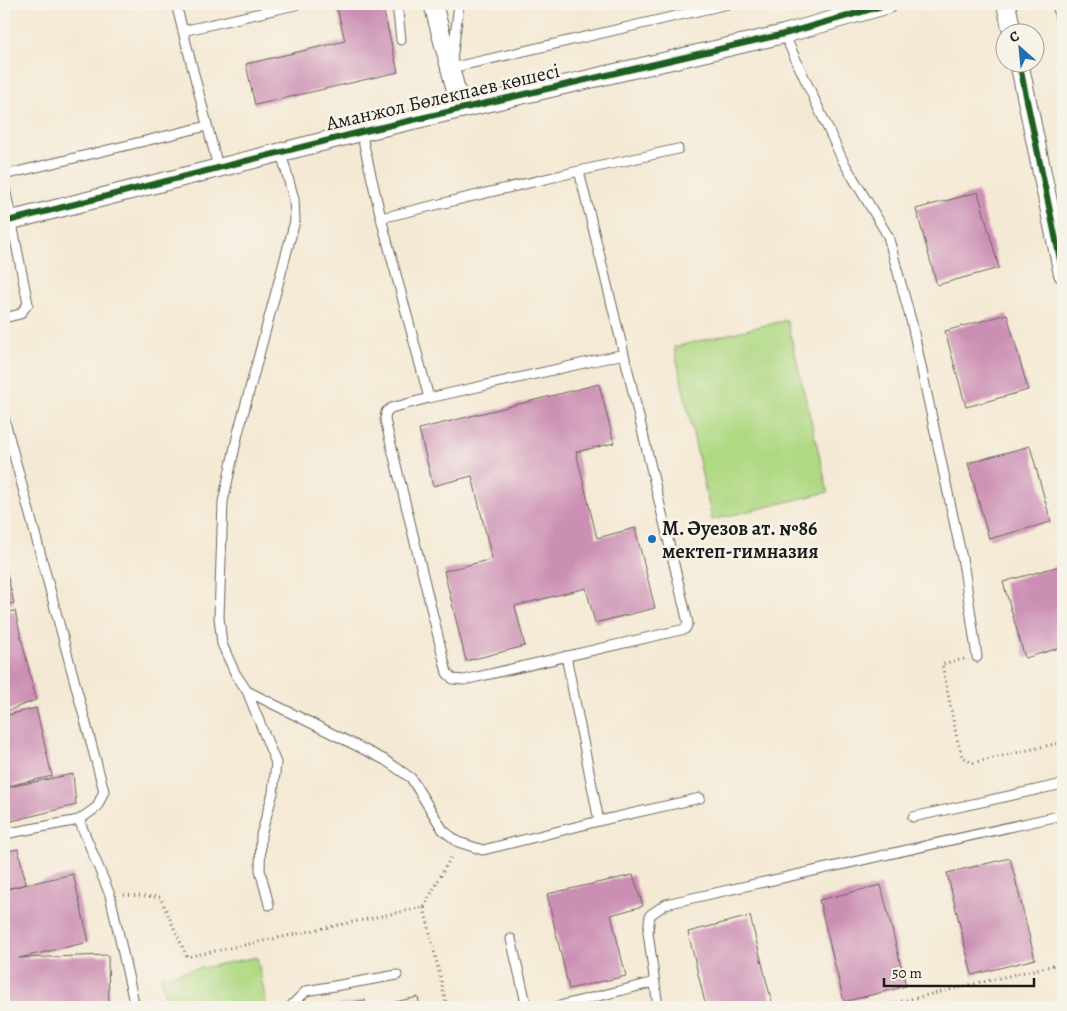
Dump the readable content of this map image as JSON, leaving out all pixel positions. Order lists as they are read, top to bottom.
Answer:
{
  "streets": {
    "street": ["Аманжол Бөлекпаев көшесі"]
  },
  "places": ["М. Әуезов ат. №86 мектеп-гимназия"],
  "scale_bar": "50 m",
  "north": "top left"
}
